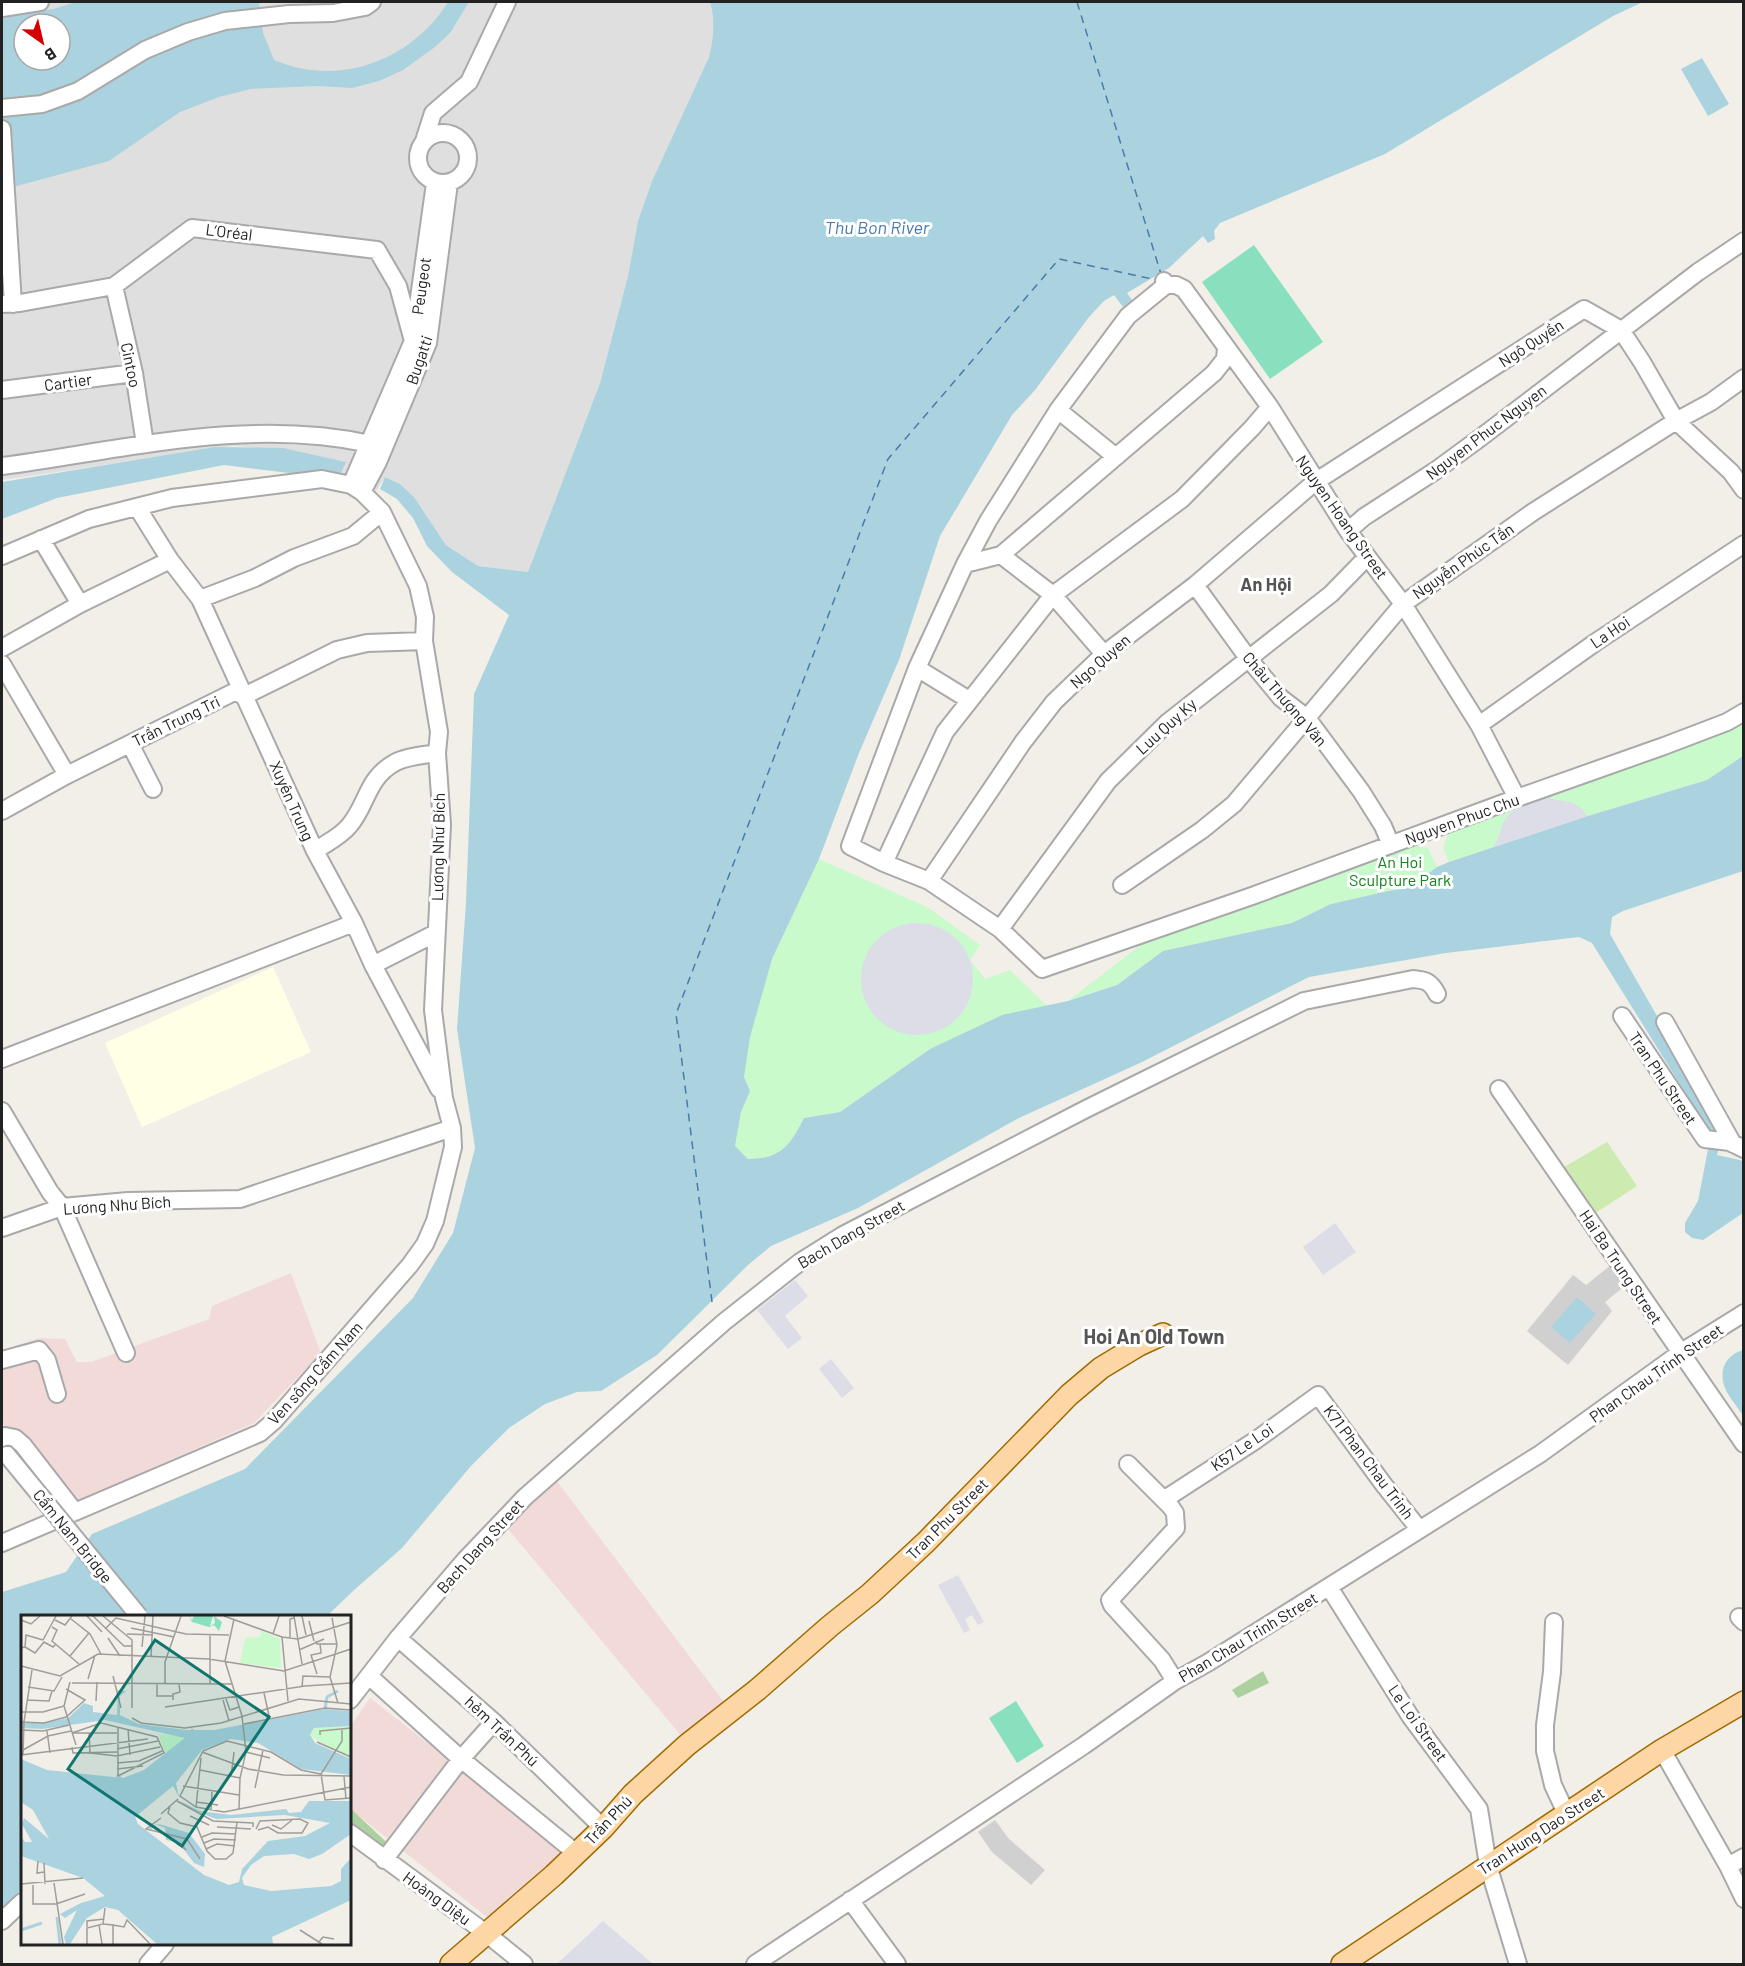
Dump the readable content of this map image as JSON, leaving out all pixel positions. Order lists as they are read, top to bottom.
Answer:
{
  "streets": {
    "main road": ["Tran Phu Street", "Trần Phú", "Tran Hung Dao Street"],
    "street": [
      "L’Oréal",
      "Peugeot",
      "Ngô Quyền",
      "Bugatti",
      "Cintoo",
      "Cartier",
      "Nguyen Phuc Nguyen",
      "Nguyen Hoang Street",
      "Nguyễn Phúc Tần",
      "La Hoi",
      "Ngo Quyen",
      "Châu Thượng Văn",
      "Trần Trung Tri",
      "Luu Quy Ky",
      "Xuyên Trung",
      "Nguyen Phuc Chu",
      "Lương Như Bích",
      "Bach Dang Street",
      "Hai Ba Trung Street",
      "Ven sông Cẩm Nam",
      "Phan Chau Trinh Street",
      "K57 Le Loi",
      "K71 Phan Chau Trinh",
      "Cẩm Nam Bridge",
      "Le Loi Street",
      "hẻm Trần Phú",
      "Hoàng Diệu"
    ]
  },
  "crossings": [
    ["L’Oréal", "Peugeot"],
    ["L’Oréal", "Cintoo"],
    ["Peugeot", "Bugatti"],
    ["Peugeot", "Lương Như Bích"],
    ["Ngô Quyền", "Nguyen Phuc Nguyen"],
    ["Ngô Quyền", "Nguyen Hoang Street"],
    ["Ngô Quyền", "Ngo Quyen"],
    ["Bugatti", "Lương Như Bích"],
    ["Cintoo", "Cartier"],
    ["Nguyen Phuc Nguyen", "Nguyen Hoang Street"],
    ["Nguyen Hoang Street", "Nguyễn Phúc Tần"],
    ["Nguyen Hoang Street", "La Hoi"],
    ["Nguyen Hoang Street", "Ngo Quyen"],
    ["Nguyen Hoang Street", "Luu Quy Ky"],
    ["Nguyen Hoang Street", "Nguyen Phuc Chu"],
    ["Nguyễn Phúc Tần", "Châu Thượng Văn"],
    ["Ngo Quyen", "Châu Thượng Văn"],
    ["Châu Thượng Văn", "Luu Quy Ky"],
    ["Châu Thượng Văn", "Nguyen Phuc Chu"],
    ["Trần Trung Tri", "Xuyên Trung"],
    ["Trần Trung Tri", "Lương Như Bích"],
    ["Luu Quy Ky", "Nguyen Phuc Chu"],
    ["Xuyên Trung", "Lương Như Bích"],
    ["Lương Như Bích", "Ven sông Cẩm Nam"],
    ["Tran Phu Street", "hẻm Trần Phú"],
    ["Tran Phu Street", "Trần Phú"],
    ["Bach Dang Street", "hẻm Trần Phú"],
    ["Hai Ba Trung Street", "Phan Chau Trinh Street"],
    ["Phan Chau Trinh Street", "K71 Phan Chau Trinh"],
    ["Phan Chau Trinh Street", "Le Loi Street"],
    ["K57 Le Loi", "K71 Phan Chau Trinh"],
    ["Le Loi Street", "Tran Hung Dao Street"],
    ["hẻm Trần Phú", "Trần Phú"],
    ["Trần Phú", "Hoàng Diệu"]
  ],
  "districts": ["An Hội", "Hoi An Old Town"],
  "water": ["Thu Bon River"],
  "parks": ["An Hoi Sculpture Park"],
  "north": "bottom right"
}
